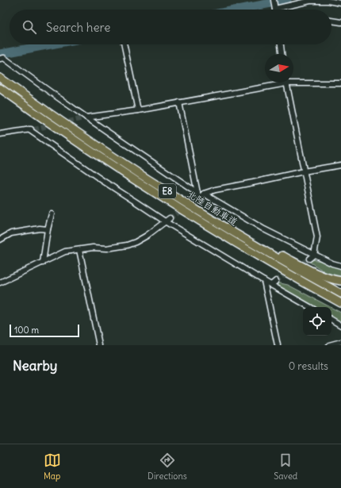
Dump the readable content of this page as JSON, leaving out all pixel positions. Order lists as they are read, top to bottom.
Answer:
{
  "streets": {
    "highway": ["E8", "北陸自動車道"]
  },
  "scale_bar": "100 m",
  "north": "right",
  "page": {
    "search": "Search here",
    "scale": "100 m",
    "heading": ["Nearby", "0 results"],
    "nav": ["Map", "Directions", "Saved"]
  }
}
